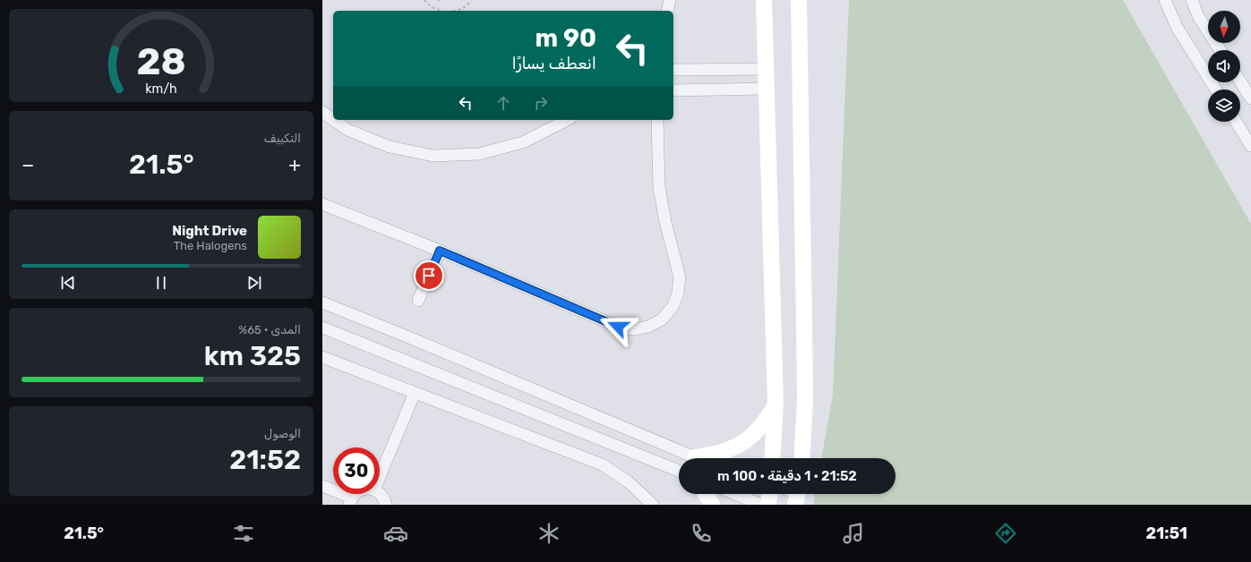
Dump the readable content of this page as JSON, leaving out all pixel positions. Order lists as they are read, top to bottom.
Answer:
{
  "north": "bottom",
  "page": {
    "turn": ["90 m", "انعطف يسارًا"],
    "tile": [
      "التكييف",
      ["المدى · 65%", "325 km"],
      ["الوصول", "21:52"]
    ],
    "heat": ["−", "21.5°", "+"],
    "song": ["Night Drive", "The Halogens"],
    "limit": "30",
    "trip": "21:52 · 1 دقيقة · 100 m",
    "tabs": ["21:51", "21.5°"],
    "gauge": ["28", "km/h"]
  }
}
